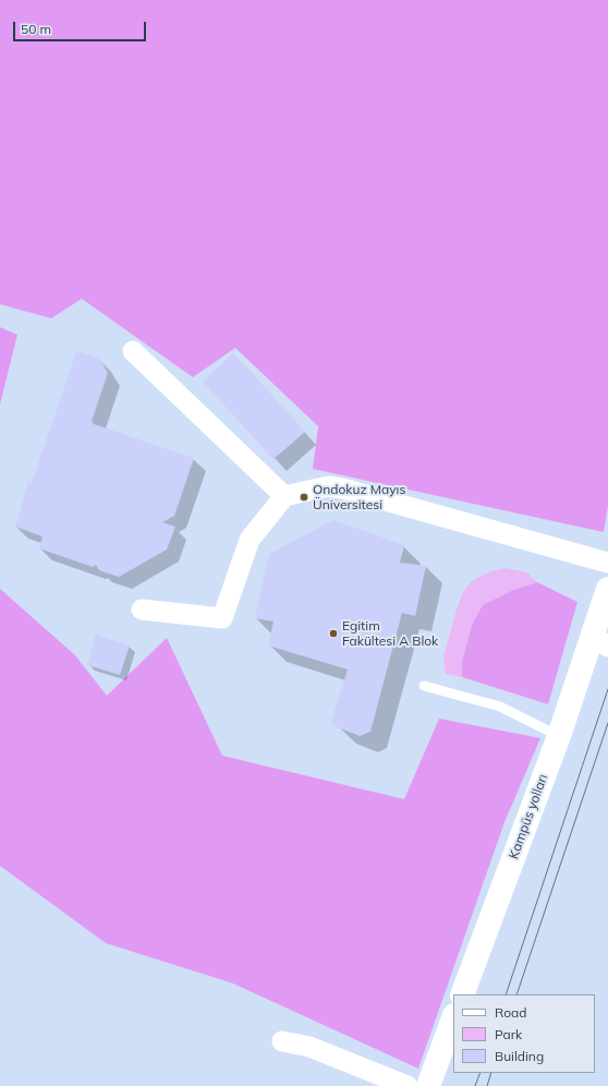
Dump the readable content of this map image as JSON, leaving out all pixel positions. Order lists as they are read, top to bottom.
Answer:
{
  "streets": {
    "street": ["Kampüs yolları"]
  },
  "places": ["Ondokuz Mayıs Üniversitesi", "Egitim Fakültesi A Blok"],
  "legend": ["Road", "Park", "Building"],
  "scale_bar": "50 m"
}
